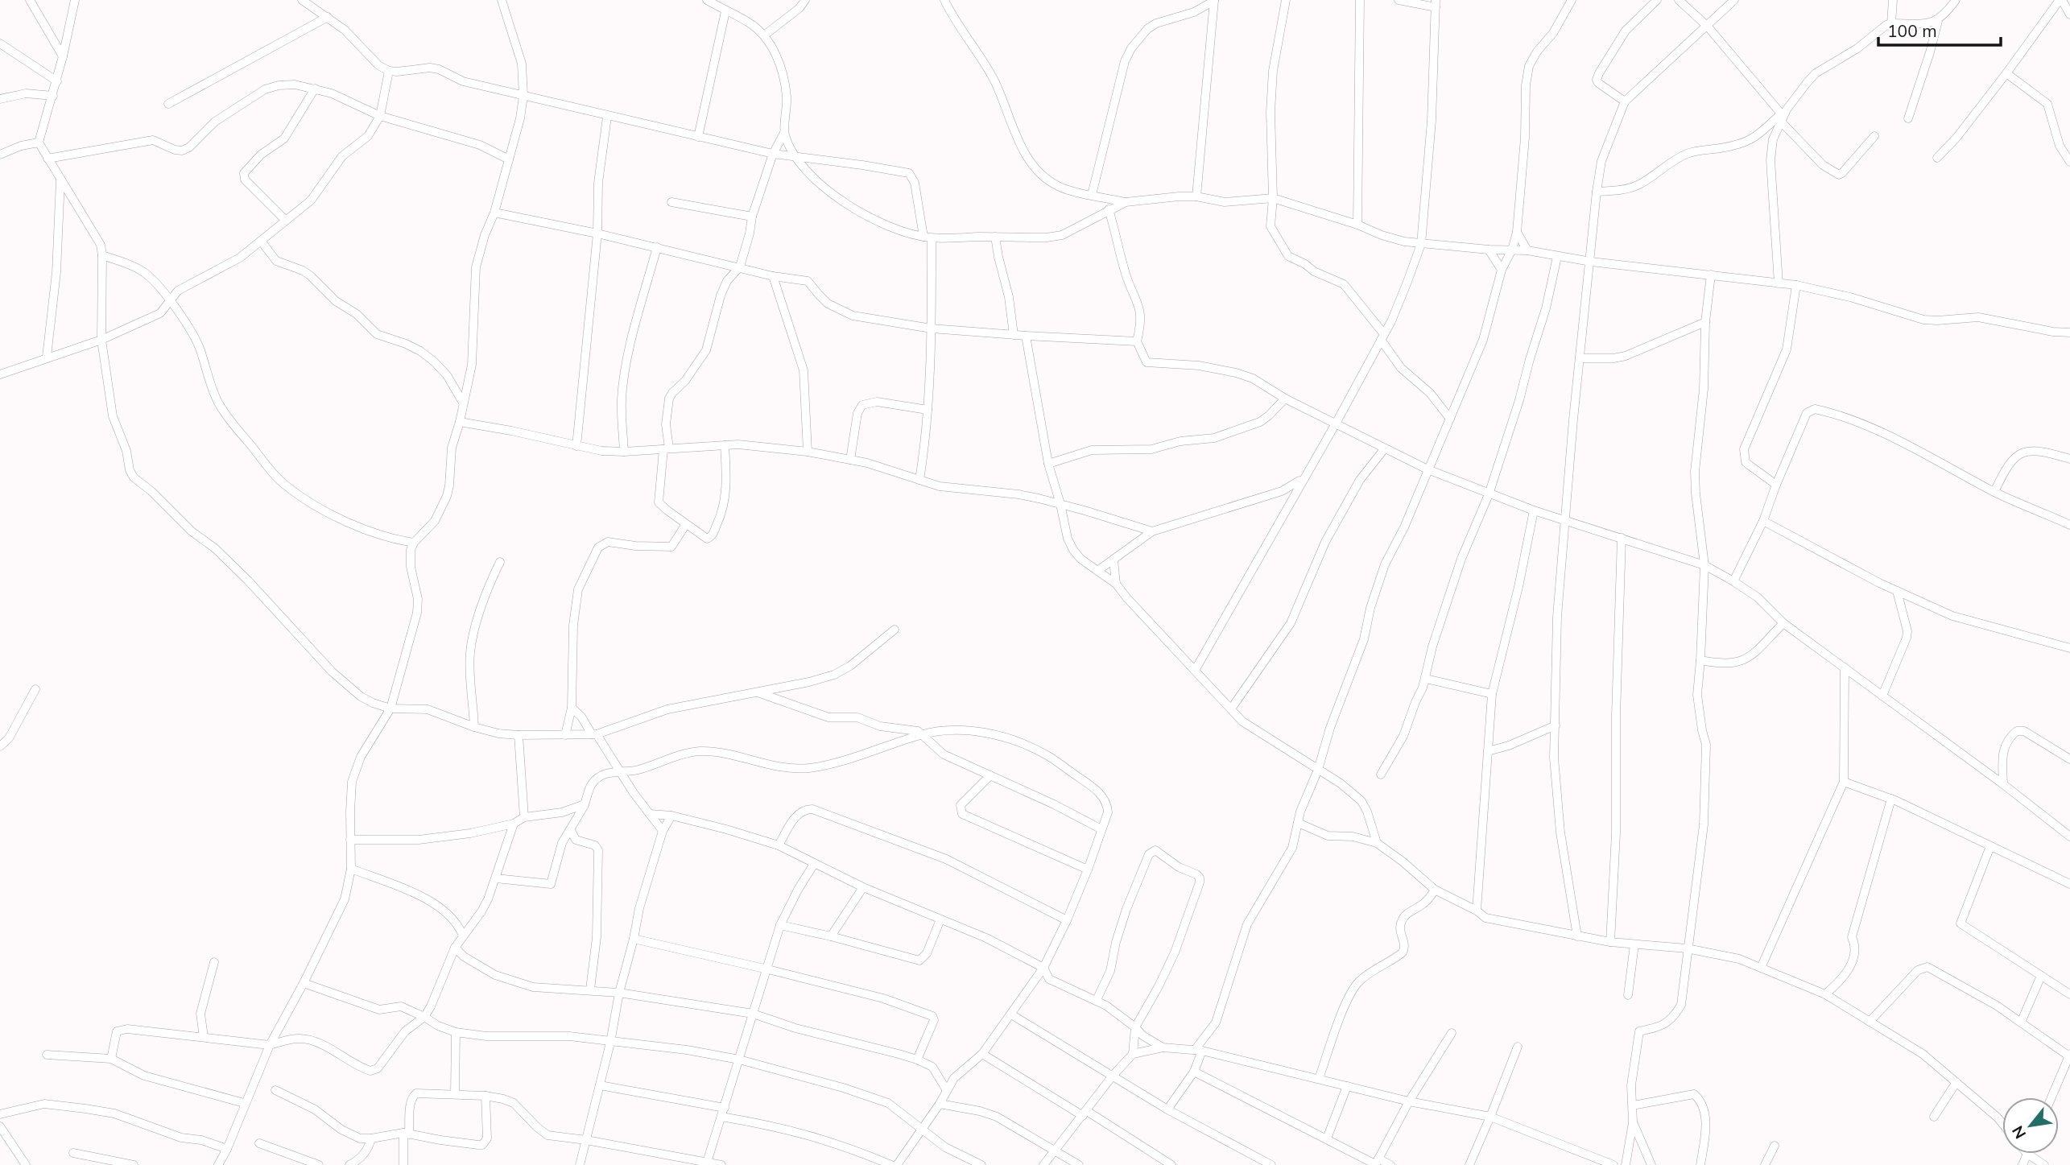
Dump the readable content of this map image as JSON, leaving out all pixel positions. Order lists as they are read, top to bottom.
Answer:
{
  "scale_bar": "100 m",
  "north": "bottom left"
}
